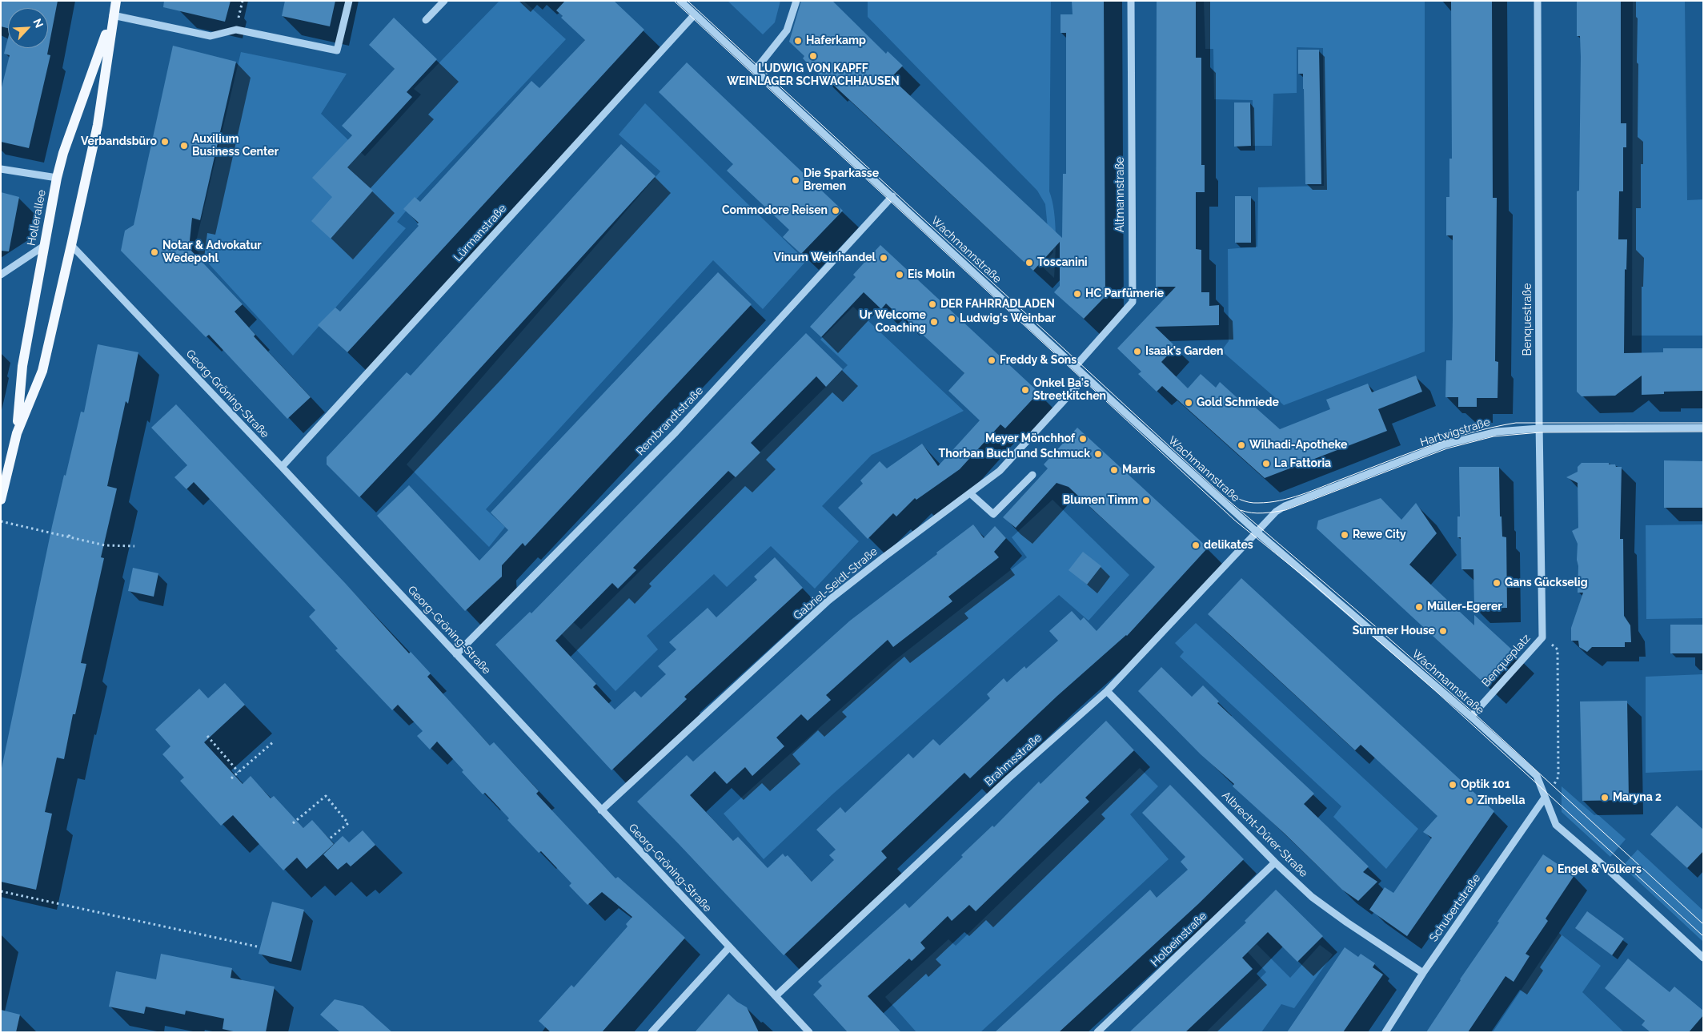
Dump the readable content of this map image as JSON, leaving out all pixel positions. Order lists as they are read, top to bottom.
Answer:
{
  "streets": {
    "main road": ["Hollerallee"],
    "street": [
      "Altmannstraße",
      "Lürmanstraße",
      "Wachmannstraße",
      "Benquestraße",
      "Georg-Gröning-Straße",
      "Rembrandtstraße",
      "Hartwigstraße",
      "Gabriel-Seidl-Straße",
      "Benqueplatz",
      "Brahmsstraße",
      "Albrecht-Dürer-Straße",
      "Schubertstraße",
      "Holbeinstraße"
    ]
  },
  "crossings": [
    ["Altmannstraße", "Wachmannstraße"],
    ["Hollerallee", "Georg-Gröning-Straße"],
    ["Lürmanstraße", "Wachmannstraße"],
    ["Lürmanstraße", "Georg-Gröning-Straße"],
    ["Wachmannstraße", "Rembrandtstraße"],
    ["Wachmannstraße", "Hartwigstraße"],
    ["Wachmannstraße", "Gabriel-Seidl-Straße"],
    ["Wachmannstraße", "Benqueplatz"],
    ["Wachmannstraße", "Brahmsstraße"],
    ["Wachmannstraße", "Schubertstraße"],
    ["Benquestraße", "Hartwigstraße"],
    ["Benquestraße", "Benqueplatz"],
    ["Georg-Gröning-Straße", "Rembrandtstraße"],
    ["Georg-Gröning-Straße", "Gabriel-Seidl-Straße"],
    ["Georg-Gröning-Straße", "Brahmsstraße"],
    ["Hartwigstraße", "Brahmsstraße"],
    ["Brahmsstraße", "Albrecht-Dürer-Straße"],
    ["Albrecht-Dürer-Straße", "Schubertstraße"],
    ["Albrecht-Dürer-Straße", "Holbeinstraße"]
  ],
  "places": [
    "Haferkamp",
    "LUDWIG VON KAPFF WEINLAGER SCHWACHHAUSEN",
    "Verbandsbüro",
    "Auxilium Business Center",
    "Die Sparkasse Bremen",
    "Commodore Reisen",
    "Notar & Advokatur Wedepohl",
    "Vinum Weinhandel",
    "Toscanini",
    "Eis Molin",
    "HC Parfümerie",
    "DER FAHRRADLADEN",
    "Ludwig's Weinbar",
    "Ur Welcome Coaching",
    "Isaak's Garden",
    "Freddy & Sons",
    "Onkel Ba's Streetkitchen",
    "Gold Schmiede",
    "Meyer Mönchhof",
    "Wilhadi-Apotheke",
    "Thorban Buch und Schmuck",
    "La Fattoria",
    "Marris",
    "Blumen Timm",
    "Rewe City",
    "delikates",
    "Gans Gückselig",
    "Müller-Egerer",
    "Summer House",
    "Optik 101",
    "Maryna 2",
    "Zimbella",
    "Engel & Völkers"
  ],
  "north": "top right"
}
